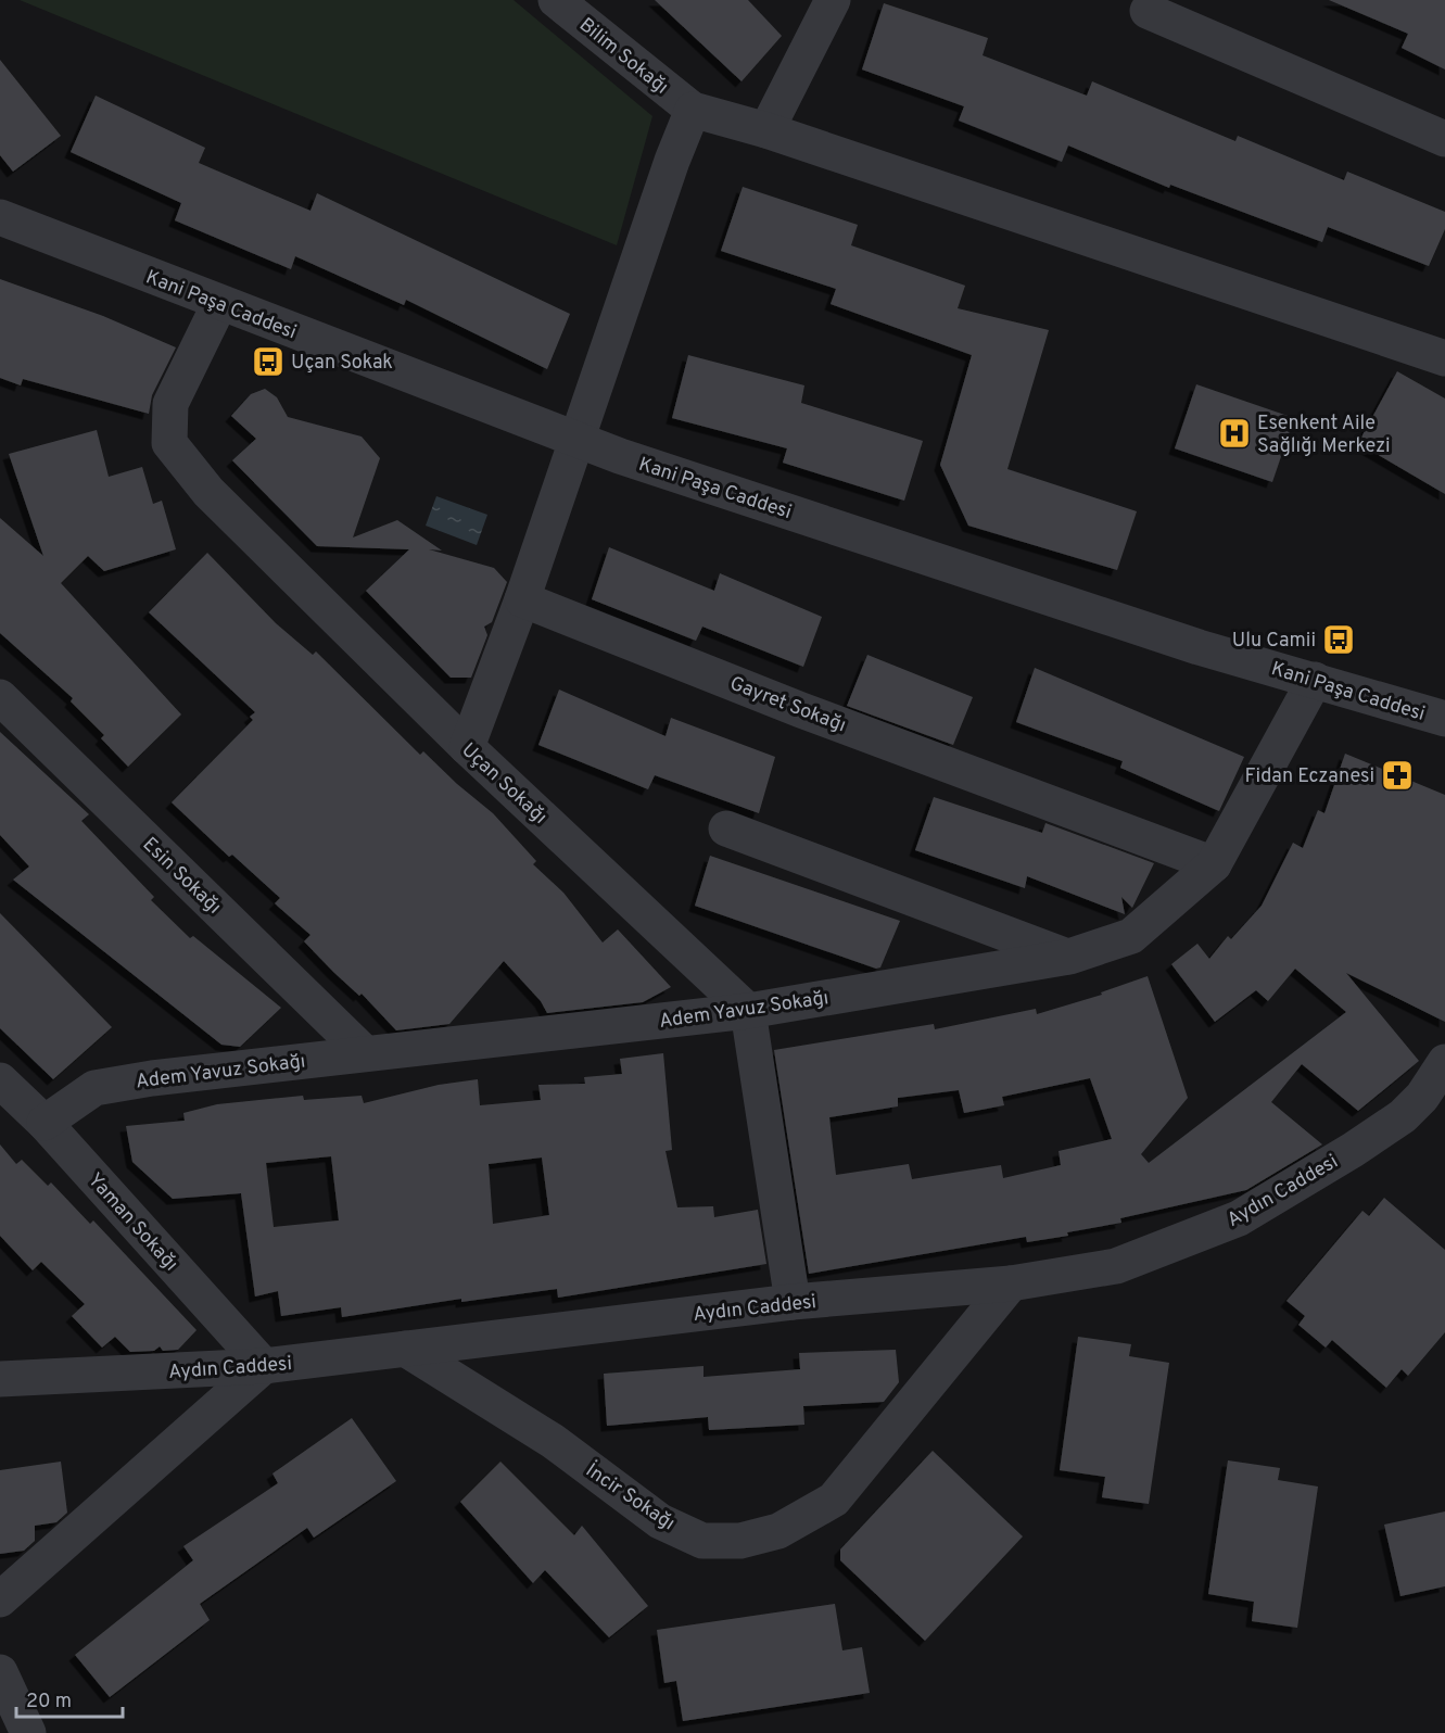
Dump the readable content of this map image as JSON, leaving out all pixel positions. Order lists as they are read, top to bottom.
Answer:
{
  "streets": {
    "street": [
      "Bilim Sokağı",
      "Kani Paşa Caddesi",
      "Gayret Sokağı",
      "Uçan Sokağı",
      "Esin Sokağı",
      "Adem Yavuz Sokağı",
      "Aydın Caddesi",
      "Yaman Sokağı",
      "İncir Sokağı"
    ]
  },
  "crossings": [
    ["Kani Paşa Caddesi", "Uçan Sokağı"],
    ["Kani Paşa Caddesi", "Adem Yavuz Sokağı"],
    ["Gayret Sokağı", "Adem Yavuz Sokağı"],
    ["Uçan Sokağı", "Adem Yavuz Sokağı"],
    ["Esin Sokağı", "Adem Yavuz Sokağı"],
    ["Adem Yavuz Sokağı", "Yaman Sokağı"],
    ["Aydın Caddesi", "Yaman Sokağı"],
    ["Aydın Caddesi", "İncir Sokağı"]
  ],
  "places": {
    "bus stop": ["Uçan Sokak", "Ulu Camii"],
    "hospital": ["Esenkent Aile Sağlığı Merkezi"],
    "pharmacy": ["Fidan Eczanesi"]
  },
  "scale_bar": "20 m"
}
